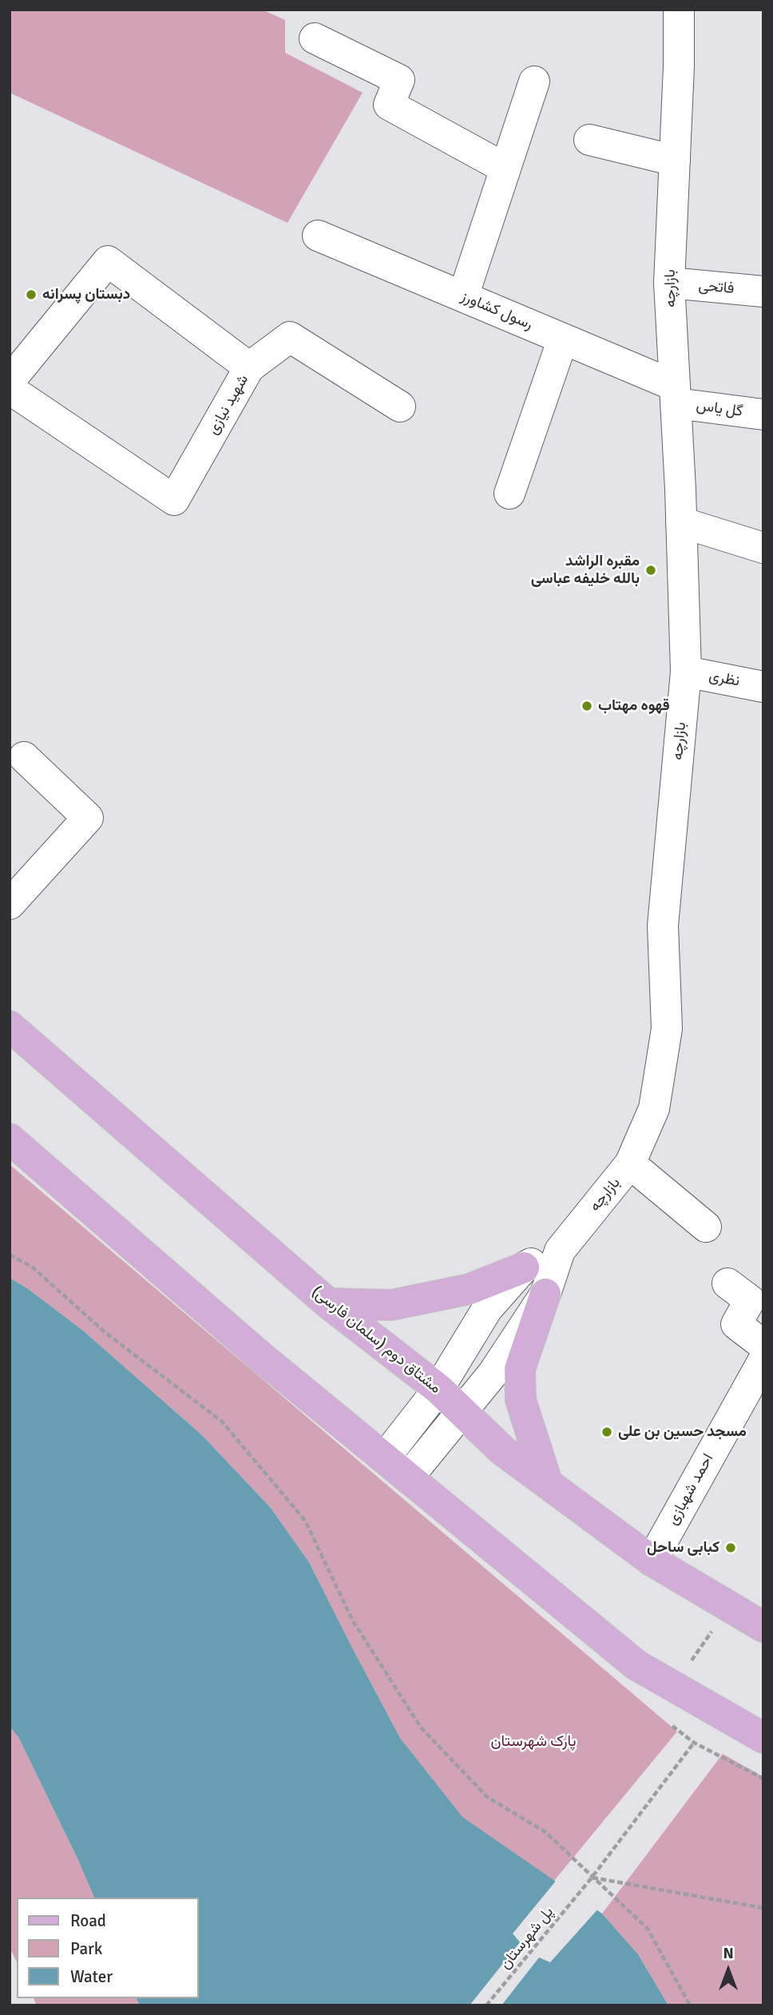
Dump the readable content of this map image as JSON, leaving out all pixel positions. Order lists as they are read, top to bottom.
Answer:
{
  "streets": {
    "main road": ["مشتاق دوم (سلمان فارسی)"],
    "street": [
      "فاتحی",
      "بازارچه",
      "رسول کشاورز",
      "شهید نیازی",
      "گل یاس",
      "نظری",
      "احمد شهبازی"
    ],
    "path": ["پل شهرستان"]
  },
  "crossings": [
    ["فاتحی", "بازارچه"],
    ["بازارچه", "رسول کشاورز"],
    ["بازارچه", "گل یاس"],
    ["بازارچه", "نظری"],
    ["بازارچه", "مشتاق دوم (سلمان فارسی)"],
    ["رسول کشاورز", "گل یاس"],
    ["مشتاق دوم (سلمان فارسی)", "احمد شهبازی"]
  ],
  "parks": ["پارک شهرستان"],
  "places": [
    "دبستان پسرانه",
    "مقبره الراشد بالله خلیفه عباسی",
    "قهوه مهتاب",
    "مسجد حسین بن علی",
    "کبابی ساحل"
  ],
  "legend": ["Road", "Park", "Water"],
  "north": "top"
}
